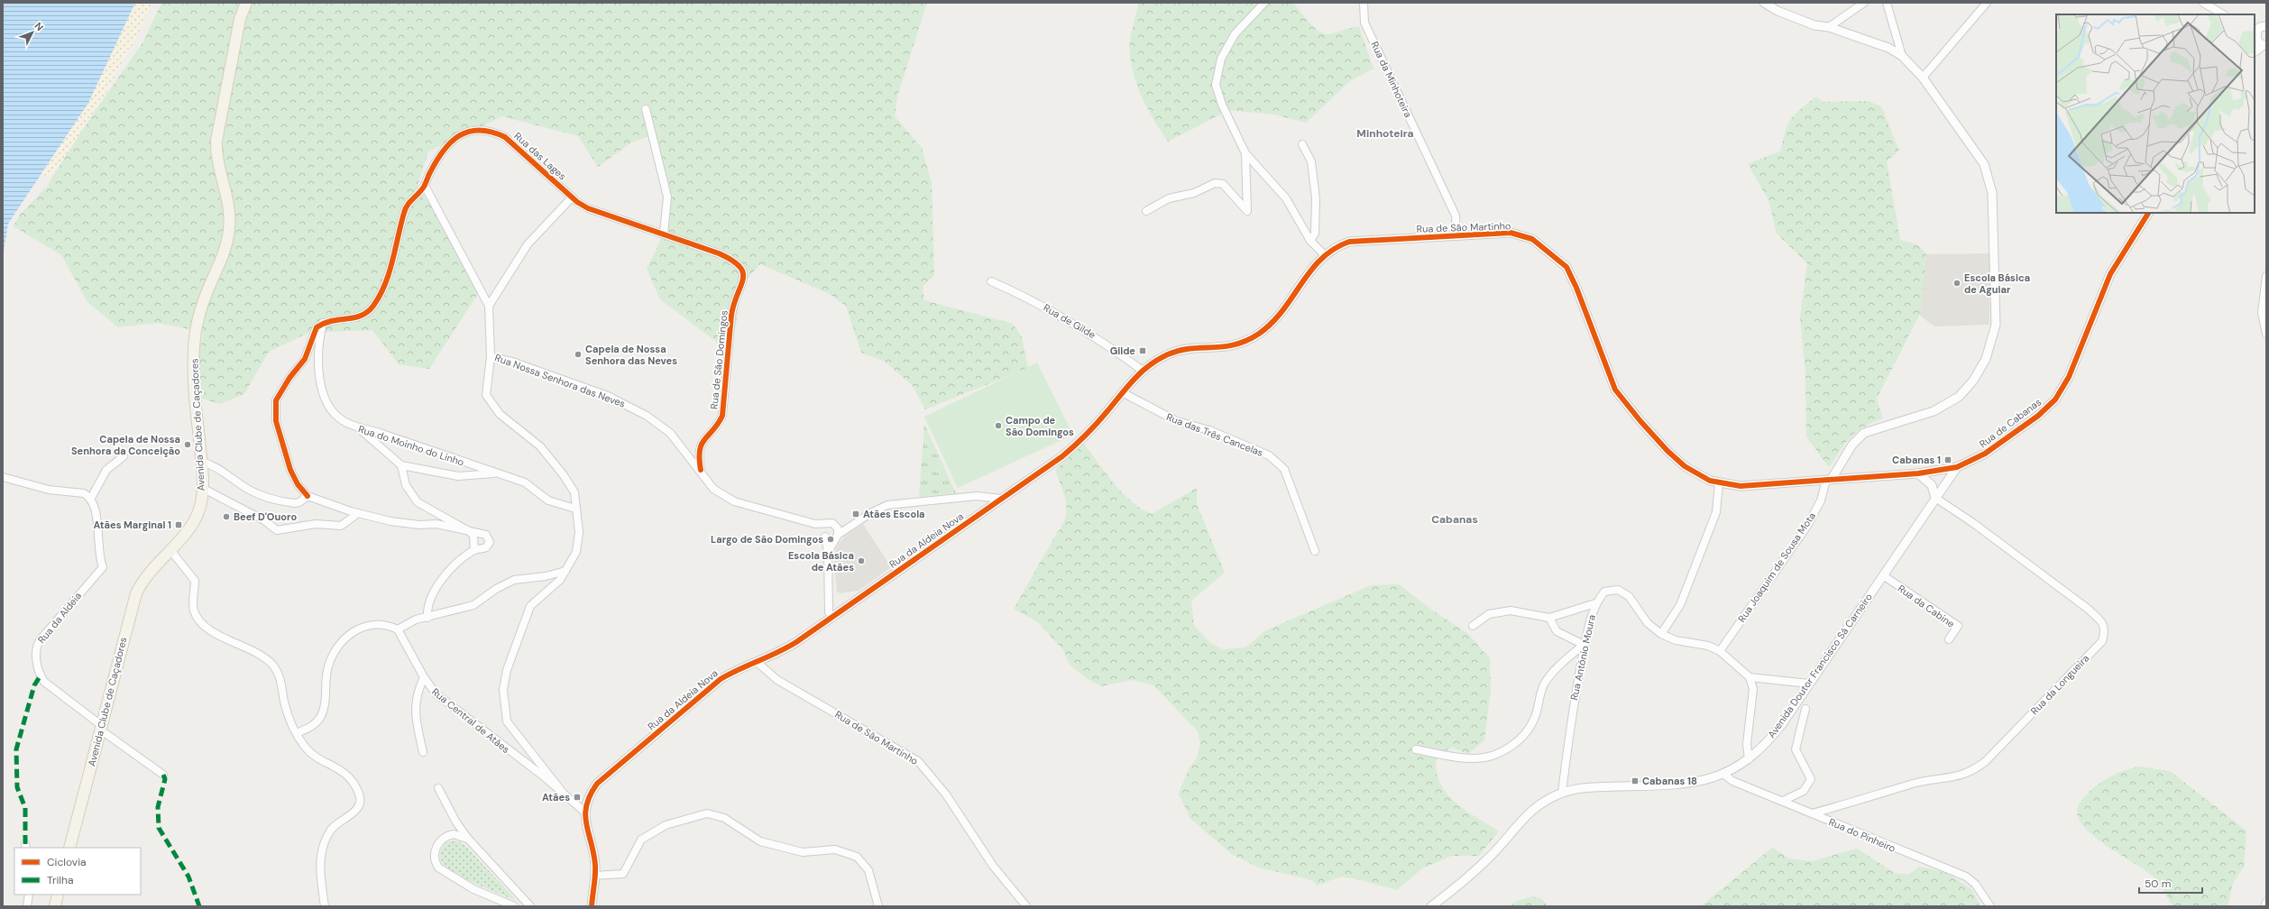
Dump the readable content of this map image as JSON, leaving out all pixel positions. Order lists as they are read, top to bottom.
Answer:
{
  "streets": {
    "main road": ["Avenida Clube de Caçadores"],
    "street": [
      "Rua da Minhoteira",
      "Rua das Lages",
      "Rua de São Martinho",
      "Rua de Gilde",
      "Rua de São Domingos",
      "Rua Nossa Senhora das Neves",
      "Rua de Cabanas",
      "Rua das Três Cancelas",
      "Rua do Moinho do Linho",
      "Rua da Aldeia Nova",
      "Rua Joaquim de Sousa Mota",
      "Rua da Cabine",
      "Rua da Aldeia",
      "Rua António Moura",
      "Avenida Doutor Francisco Sá Carneiro",
      "Rua da Longueira",
      "Rua Central de Atães",
      "Rua do Pinheiro"
    ]
  },
  "crossings": [
    ["Rua da Minhoteira", "Rua de São Martinho"],
    ["Rua das Lages", "Rua de São Domingos"],
    ["Rua das Lages", "Rua Nossa Senhora das Neves"],
    ["Rua das Lages", "Rua do Moinho do Linho"],
    ["Rua de São Martinho", "Rua de Gilde"],
    ["Rua de São Martinho", "Rua de Cabanas"],
    ["Rua de São Martinho", "Rua das Três Cancelas"],
    ["Rua de São Martinho", "Rua da Aldeia Nova"],
    ["Rua de São Martinho", "Rua Joaquim de Sousa Mota"],
    ["Rua de São Domingos", "Rua Nossa Senhora das Neves"],
    ["Rua de Cabanas", "Rua Joaquim de Sousa Mota"],
    ["Rua de Cabanas", "Avenida Doutor Francisco Sá Carneiro"],
    ["Avenida Clube de Caçadores", "Rua da Aldeia"],
    ["Rua das Três Cancelas", "Rua da Aldeia Nova"],
    ["Rua Joaquim de Sousa Mota", "Rua António Moura"],
    ["Rua da Cabine", "Avenida Doutor Francisco Sá Carneiro"],
    ["Rua António Moura", "Avenida Doutor Francisco Sá Carneiro"],
    ["Avenida Doutor Francisco Sá Carneiro", "Rua da Longueira"],
    ["Avenida Doutor Francisco Sá Carneiro", "Rua do Pinheiro"],
    ["Rua da Longueira", "Rua do Pinheiro"]
  ],
  "districts": ["Minhoteira", "Cabanas"],
  "places": {
    "other": [
      "Escola Básica de Aguiar",
      "Capela de Nossa Senhora das Neves",
      "Campo de São Domingos",
      "Capela de Nossa Senhora da Conceição",
      "Beef D'Ouoro",
      "Largo de São Domingos",
      "Escola Básica de Atães"
    ],
    "transit": [
      "Gilde",
      "Cabanas 1",
      "Atães Escola",
      "Atães Marginal 1",
      "Cabanas 18",
      "Atães"
    ]
  },
  "legend": ["Ciclovia", "Trilha"],
  "scale_bar": "50 m",
  "north": "top right"
}
